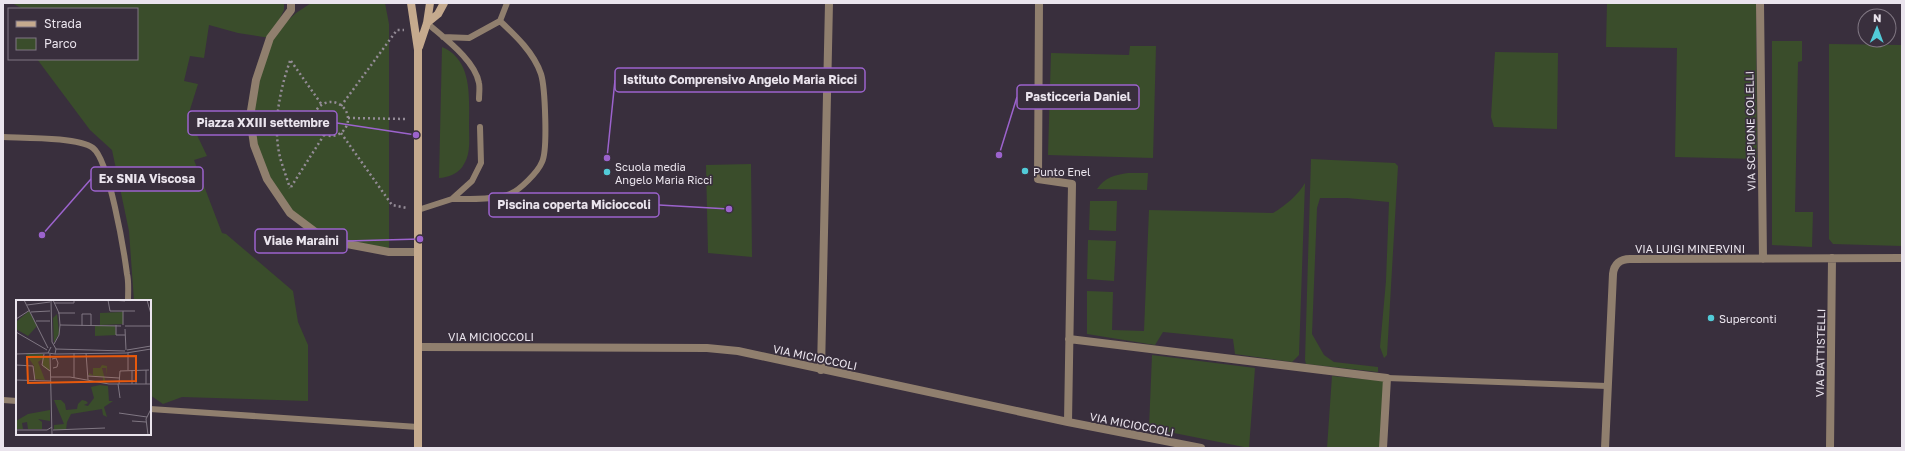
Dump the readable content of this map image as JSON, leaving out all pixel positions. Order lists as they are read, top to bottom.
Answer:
{
  "streets": {
    "street": [
      "VIA SCIPIONE COLELLI",
      "VIA LUIGI MINERVINI",
      "VIA MICIOCCOLI",
      "VIA BATTISTELLI"
    ]
  },
  "crossings": [
    ["VIA SCIPIONE COLELLI", "VIA LUIGI MINERVINI"],
    ["VIA LUIGI MINERVINI", "VIA BATTISTELLI"]
  ],
  "places": [
    "Piazza XXIII settembre",
    "Pasticceria Daniel",
    "Istituto Comprensivo Angelo Maria Ricci",
    "Punto Enel",
    "Scuola media Angelo Maria Ricci",
    "Piscina coperta Micioccoli",
    "Ex SNIA Viscosa",
    "Viale Maraini",
    "Superconti"
  ],
  "legend": ["Strada", "Parco"],
  "north": "top"
}
